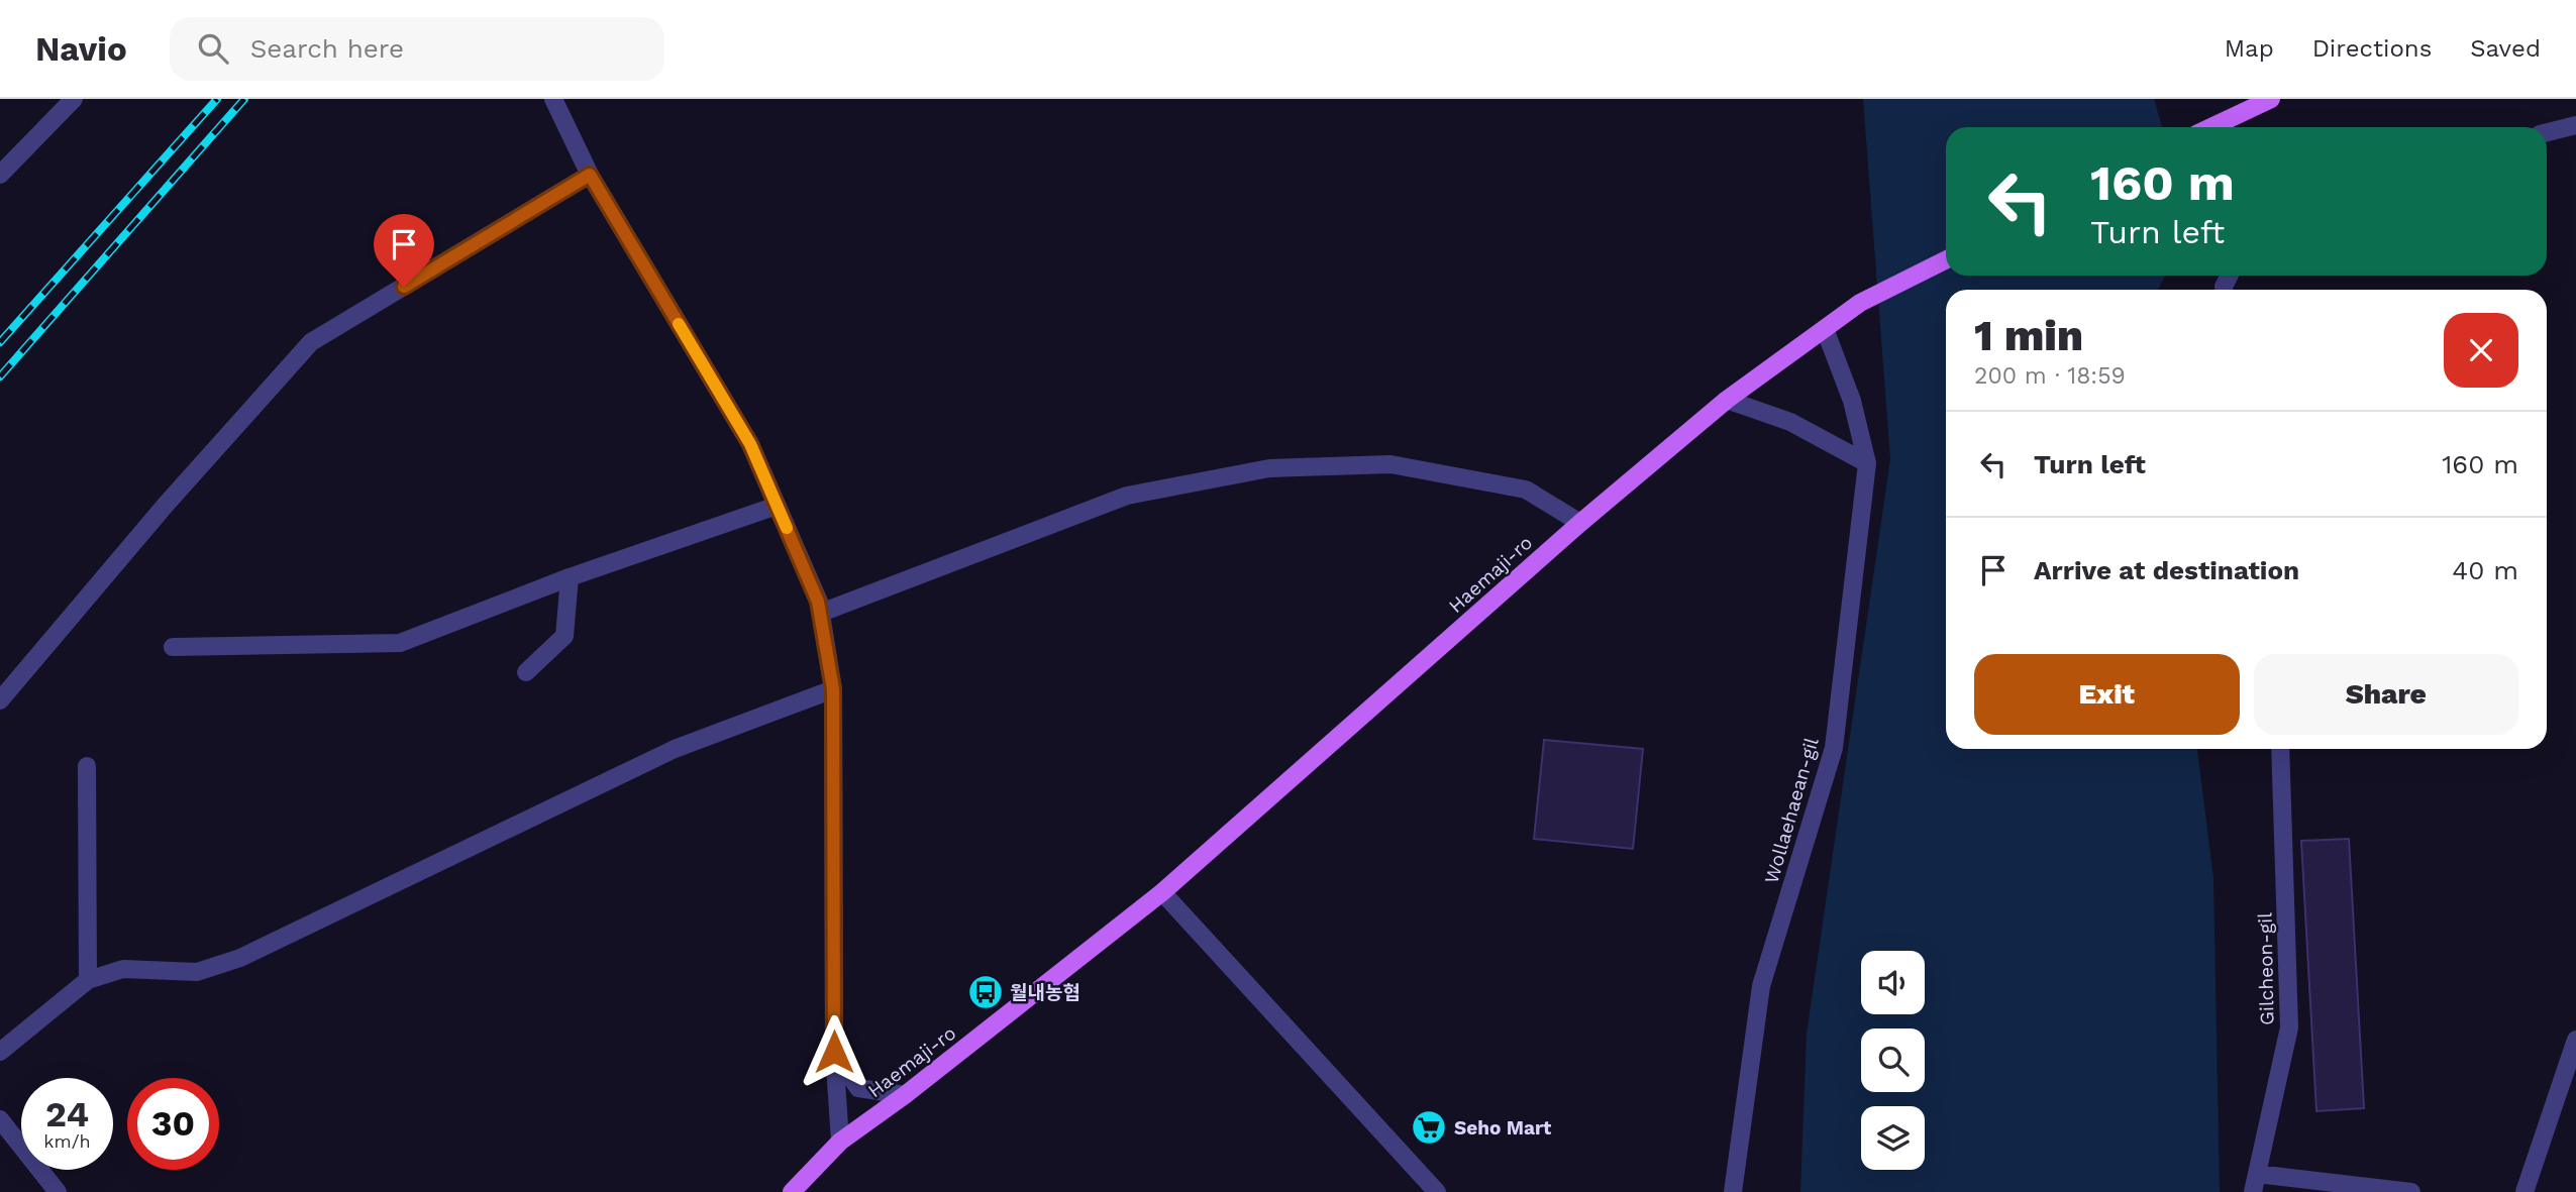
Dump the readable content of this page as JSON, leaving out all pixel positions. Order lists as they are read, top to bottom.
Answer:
{
  "streets": {
    "main road": ["Haemaji-ro"],
    "street": ["Wollaehaean-gil", "Gilcheon-gil"]
  },
  "places": {
    "bus stop": ["월내농협"],
    "supermarket": ["Seho Mart"]
  },
  "page": {
    "header": "Navio",
    "search": "Search here",
    "nav": ["Map", "Directions", "Saved"],
    "turn": ["160 m", "Turn left"],
    "heading": ["1 min", "200 m · 18:59"],
    "list": [
      {
        "name": "Turn left",
        "value": "160 m"
      },
      {
        "name": "Arrive at destination",
        "value": "40 m"
      }
    ],
    "buttons": ["Exit", "Share"],
    "speed": "24 km/h",
    "limit": "30"
  }
}
